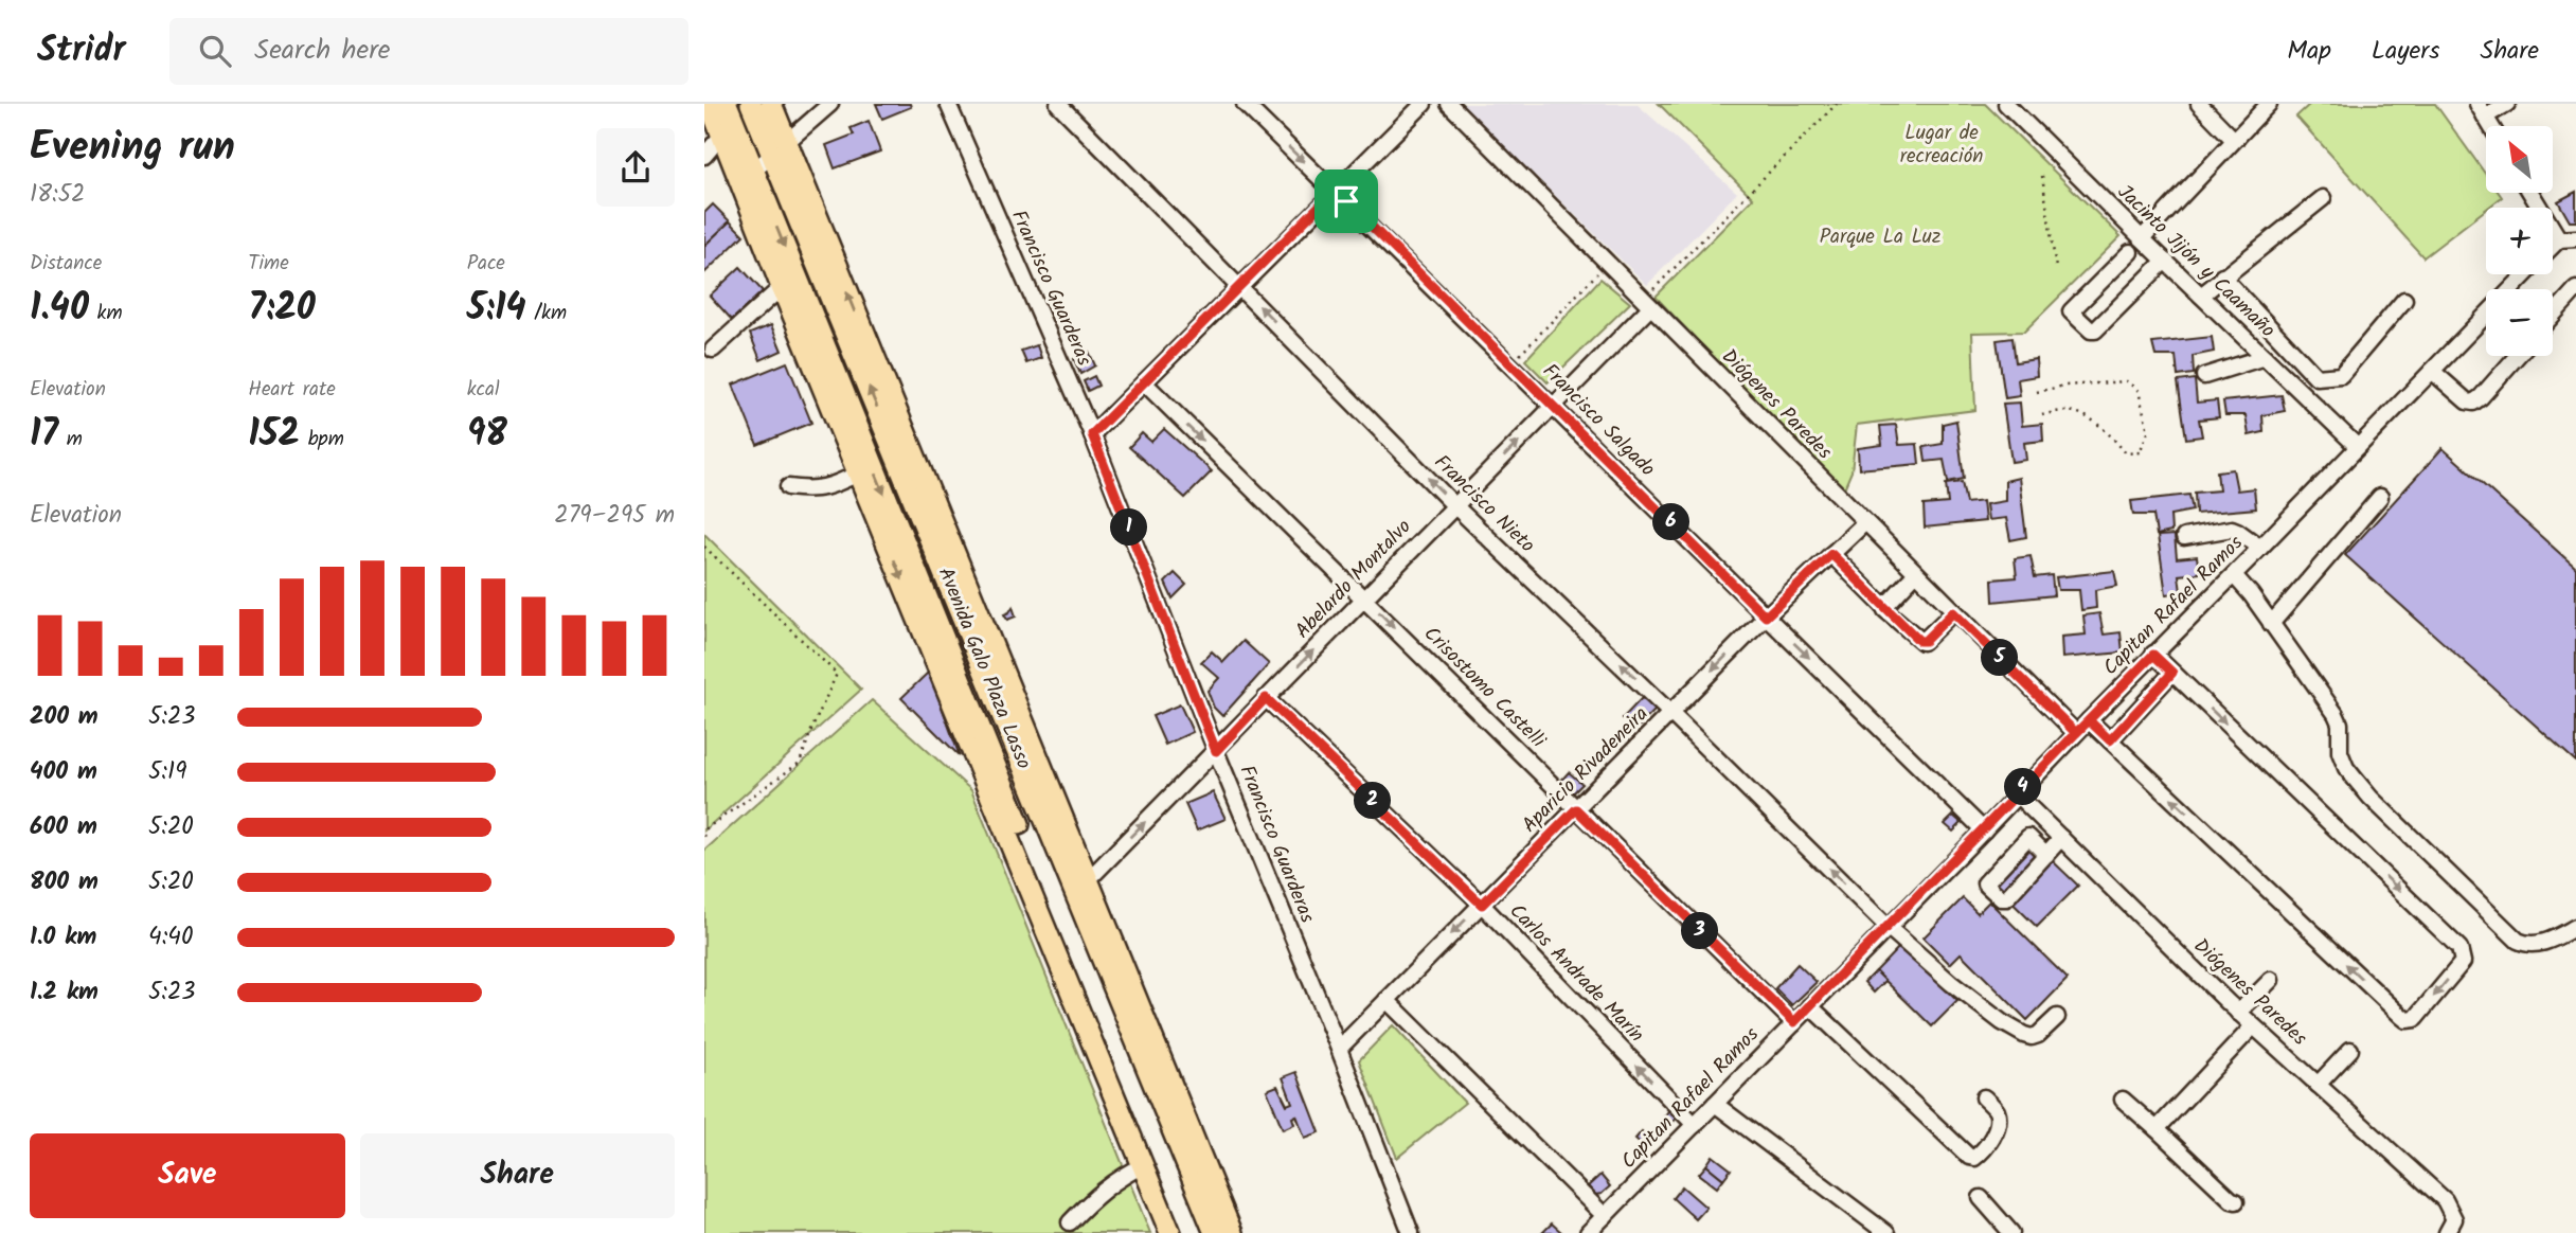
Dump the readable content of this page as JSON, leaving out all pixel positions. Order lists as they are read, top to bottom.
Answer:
{
  "streets": {
    "main road": ["Avenida Galo Plaza Lasso"],
    "street": [
      "Jacinto Jijón y Caamaño",
      "Francisco Guarderas",
      "Diógenes Paredes",
      "Francisco Salgado",
      "Francisco Nieto",
      "Abelardo Montalvo",
      "Capitan Rafael Ramos",
      "Crisostomo Castelli",
      "Aparicio Rivadeneira",
      "Carlos Andrade Marín"
    ]
  },
  "crossings": [
    ["Jacinto Jijón y Caamaño", "Capitan Rafael Ramos"],
    ["Francisco Guarderas", "Abelardo Montalvo"],
    ["Francisco Guarderas", "Aparicio Rivadeneira"],
    ["Diógenes Paredes", "Abelardo Montalvo"],
    ["Diógenes Paredes", "Capitan Rafael Ramos"],
    ["Diógenes Paredes", "Aparicio Rivadeneira"],
    ["Francisco Salgado", "Abelardo Montalvo"],
    ["Francisco Salgado", "Capitan Rafael Ramos"],
    ["Francisco Salgado", "Aparicio Rivadeneira"],
    ["Francisco Nieto", "Abelardo Montalvo"],
    ["Francisco Nieto", "Capitan Rafael Ramos"],
    ["Francisco Nieto", "Aparicio Rivadeneira"],
    ["Abelardo Montalvo", "Avenida Galo Plaza Lasso"],
    ["Abelardo Montalvo", "Crisostomo Castelli"],
    ["Abelardo Montalvo", "Carlos Andrade Marín"],
    ["Capitan Rafael Ramos", "Crisostomo Castelli"],
    ["Capitan Rafael Ramos", "Carlos Andrade Marín"],
    ["Crisostomo Castelli", "Aparicio Rivadeneira"],
    ["Aparicio Rivadeneira", "Carlos Andrade Marín"]
  ],
  "one_way": [
    "Francisco Salgado",
    "Francisco Nieto",
    "Abelardo Montalvo",
    "Crisostomo Castelli",
    "Aparicio Rivadeneira"
  ],
  "parks": ["Lugar de recreación", "Parque La Luz"],
  "north": "top left",
  "page": {
    "header": "Stridr",
    "search": "Search here",
    "nav": ["Map", "Layers", "Share"],
    "heading": ["Evening run", "18:52"],
    "map_buttons": ["+", "−"],
    "stats": [
      ["Distance", "1.40 km"],
      ["Time", "7:20"],
      ["Pace", "5:14 /km"],
      ["Elevation", "17 m"],
      ["Heart rate", "152 bpm"],
      ["kcal", "98"]
    ],
    "chart": ["Elevation", "279–295 m"],
    "pins": [
      "6",
      "1",
      "5",
      "4",
      "2",
      "3"
    ],
    "list": [
      {
        "name": "200 m",
        "note": "5:23"
      },
      {
        "name": "400 m",
        "note": "5:19"
      },
      {
        "name": "600 m",
        "note": "5:20"
      },
      {
        "name": "800 m",
        "note": "5:20"
      },
      {
        "name": "1.0 km",
        "note": "4:40"
      },
      {
        "name": "1.2 km",
        "note": "5:23"
      }
    ],
    "buttons": ["Save", "Share"]
  }
}
